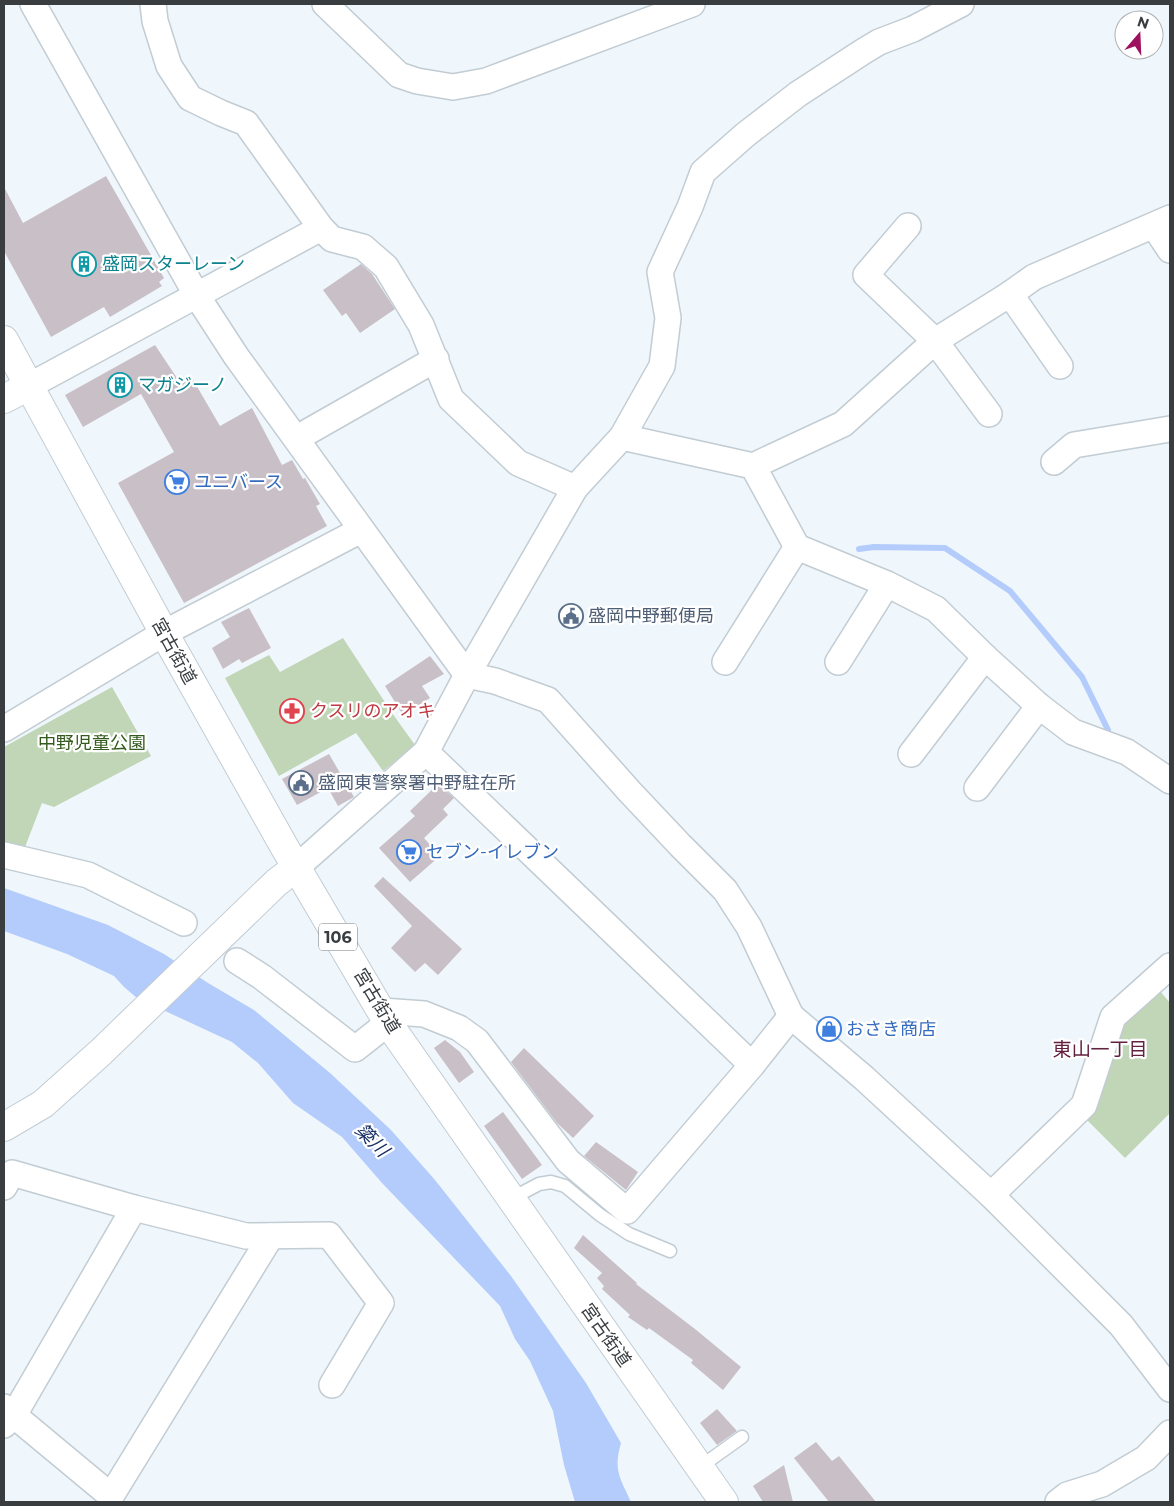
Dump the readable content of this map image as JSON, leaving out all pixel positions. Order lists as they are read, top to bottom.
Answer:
{
  "streets": {
    "main road": ["宮古街道", "106"]
  },
  "districts": ["東山一丁目"],
  "water": ["簗川"],
  "parks": ["中野児童公園"],
  "places": {
    "building": ["盛岡スターレーン", "マガジーノ"],
    "supermarket": ["ユニバース", "セブン-イレブン"],
    "public building": ["盛岡中野郵便局", "盛岡東警察署中野駐在所"],
    "pharmacy": ["クスリのアオキ"],
    "shop": ["おさき商店"]
  },
  "north": "top"
}
